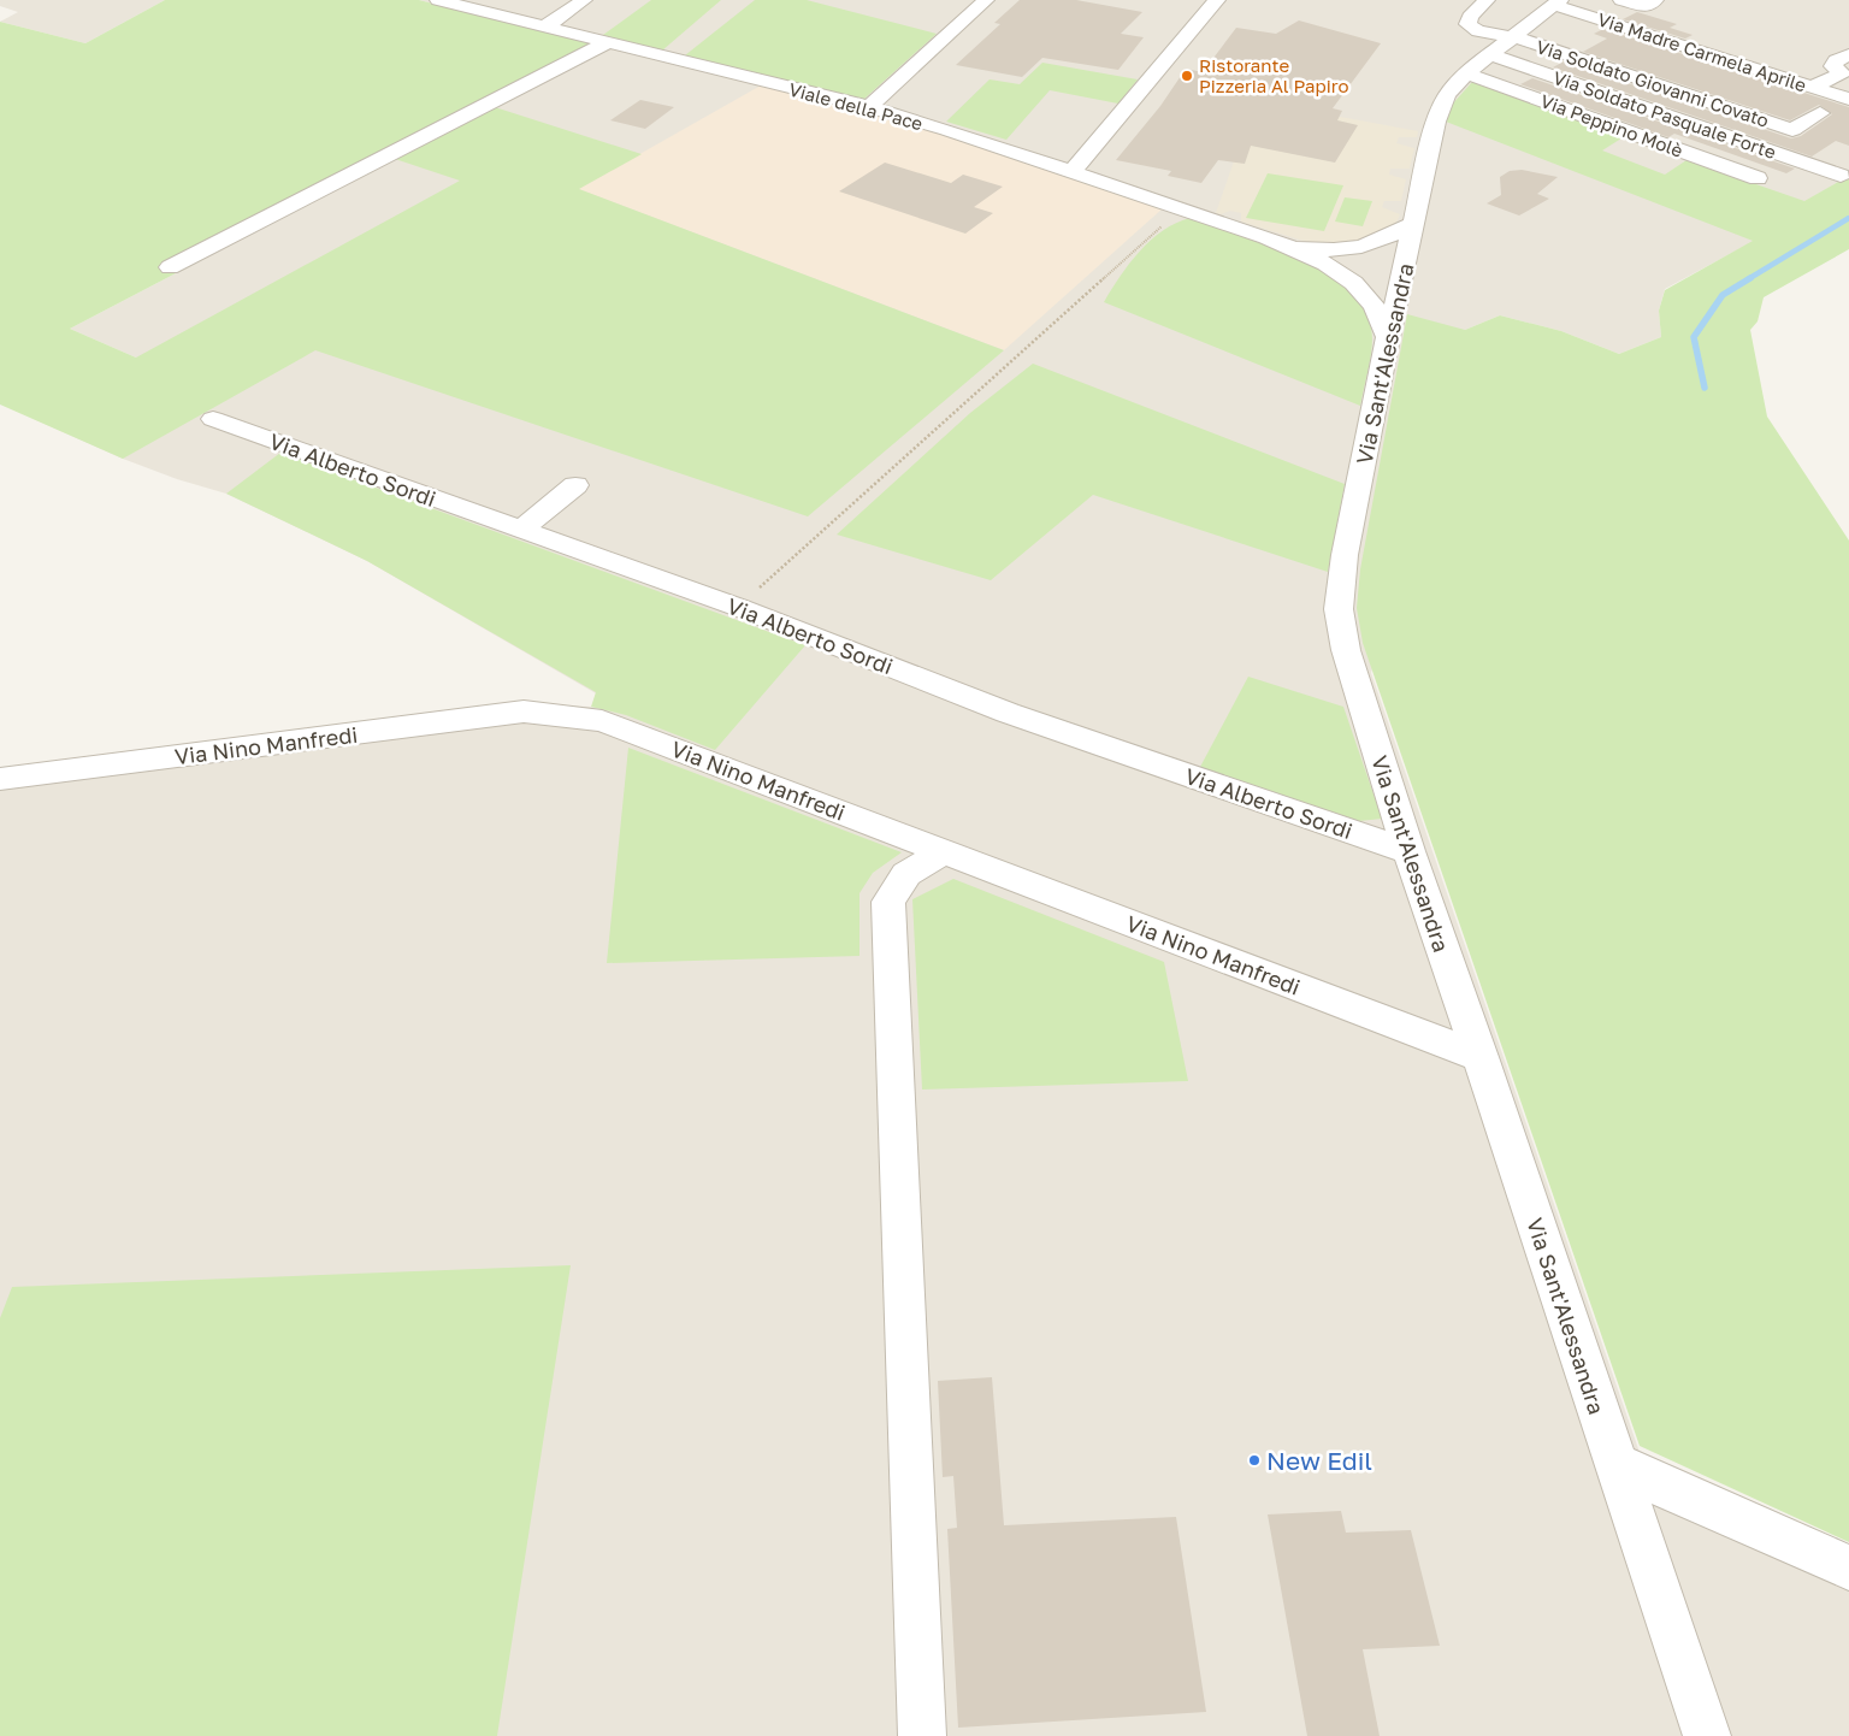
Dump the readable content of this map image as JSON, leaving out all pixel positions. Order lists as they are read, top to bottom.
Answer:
{
  "streets": {
    "street": [
      "Via Madre Carmela Aprile",
      "Via Soldato Giovanni Covato",
      "Viale della Pace",
      "Via Soldato Pasquale Forte",
      "Via Peppino Molè",
      "Via Sant'Alessandra",
      "Via Alberto Sordi",
      "Via Nino Manfredi"
    ]
  },
  "crossings": [
    ["Via Madre Carmela Aprile", "Via Soldato Giovanni Covato"],
    ["Via Madre Carmela Aprile", "Via Soldato Pasquale Forte"],
    ["Via Madre Carmela Aprile", "Via Peppino Molè"],
    ["Via Madre Carmela Aprile", "Via Sant'Alessandra"],
    ["Via Soldato Giovanni Covato", "Via Soldato Pasquale Forte"],
    ["Via Soldato Giovanni Covato", "Via Peppino Molè"],
    ["Via Soldato Giovanni Covato", "Via Sant'Alessandra"],
    ["Via Soldato Pasquale Forte", "Via Peppino Molè"],
    ["Via Soldato Pasquale Forte", "Via Sant'Alessandra"],
    ["Via Peppino Molè", "Via Sant'Alessandra"],
    ["Via Sant'Alessandra", "Via Alberto Sordi"],
    ["Via Sant'Alessandra", "Via Nino Manfredi"]
  ],
  "places": ["Ristorante Pizzeria Al Papiro", "New Edil"]
}
